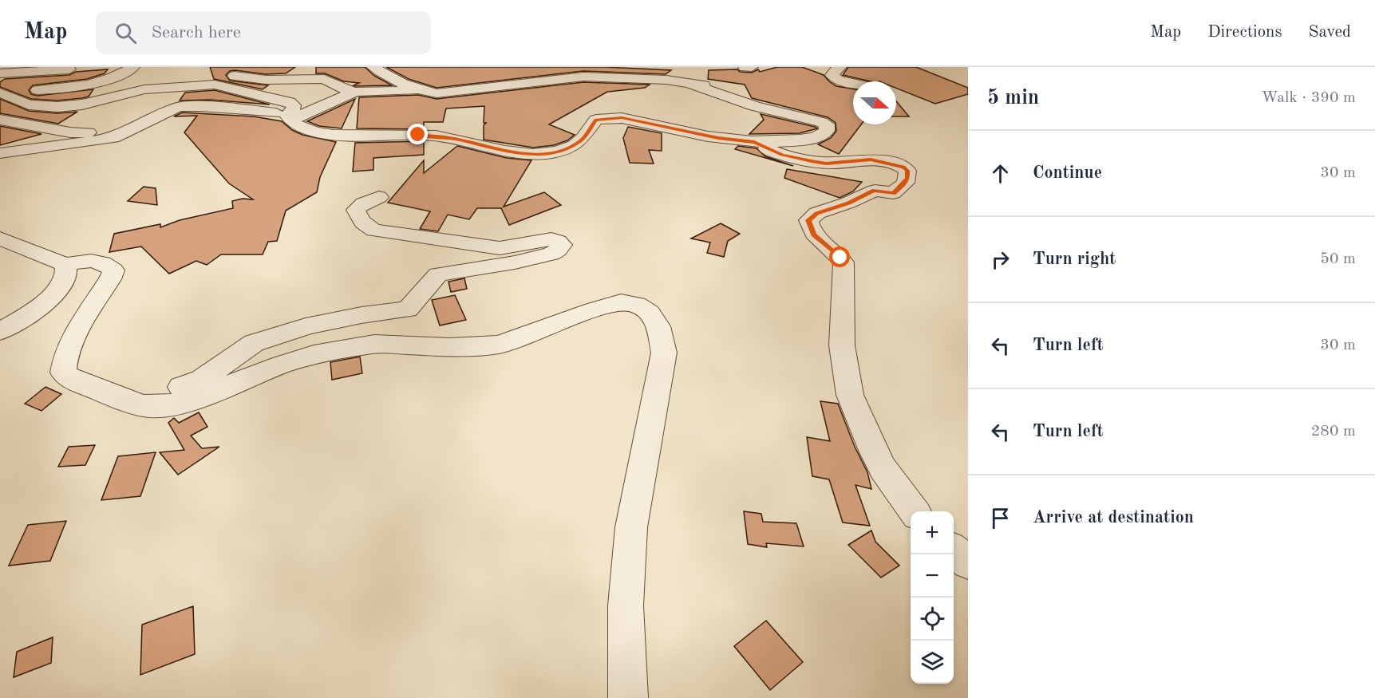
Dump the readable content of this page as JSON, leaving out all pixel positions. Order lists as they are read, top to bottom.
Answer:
{
  "north": "right",
  "page": {
    "header": "Map",
    "search": "Search here",
    "nav": ["Map", "Directions", "Saved"],
    "heading": ["5 min", "Walk · 390 m"],
    "list": [
      ["Continue", "30 m"],
      ["Turn right", "50 m"],
      ["Turn left", "30 m"],
      ["Turn left", "280 m"],
      "Arrive at destination"
    ],
    "map_buttons": ["+", "−"]
  }
}
